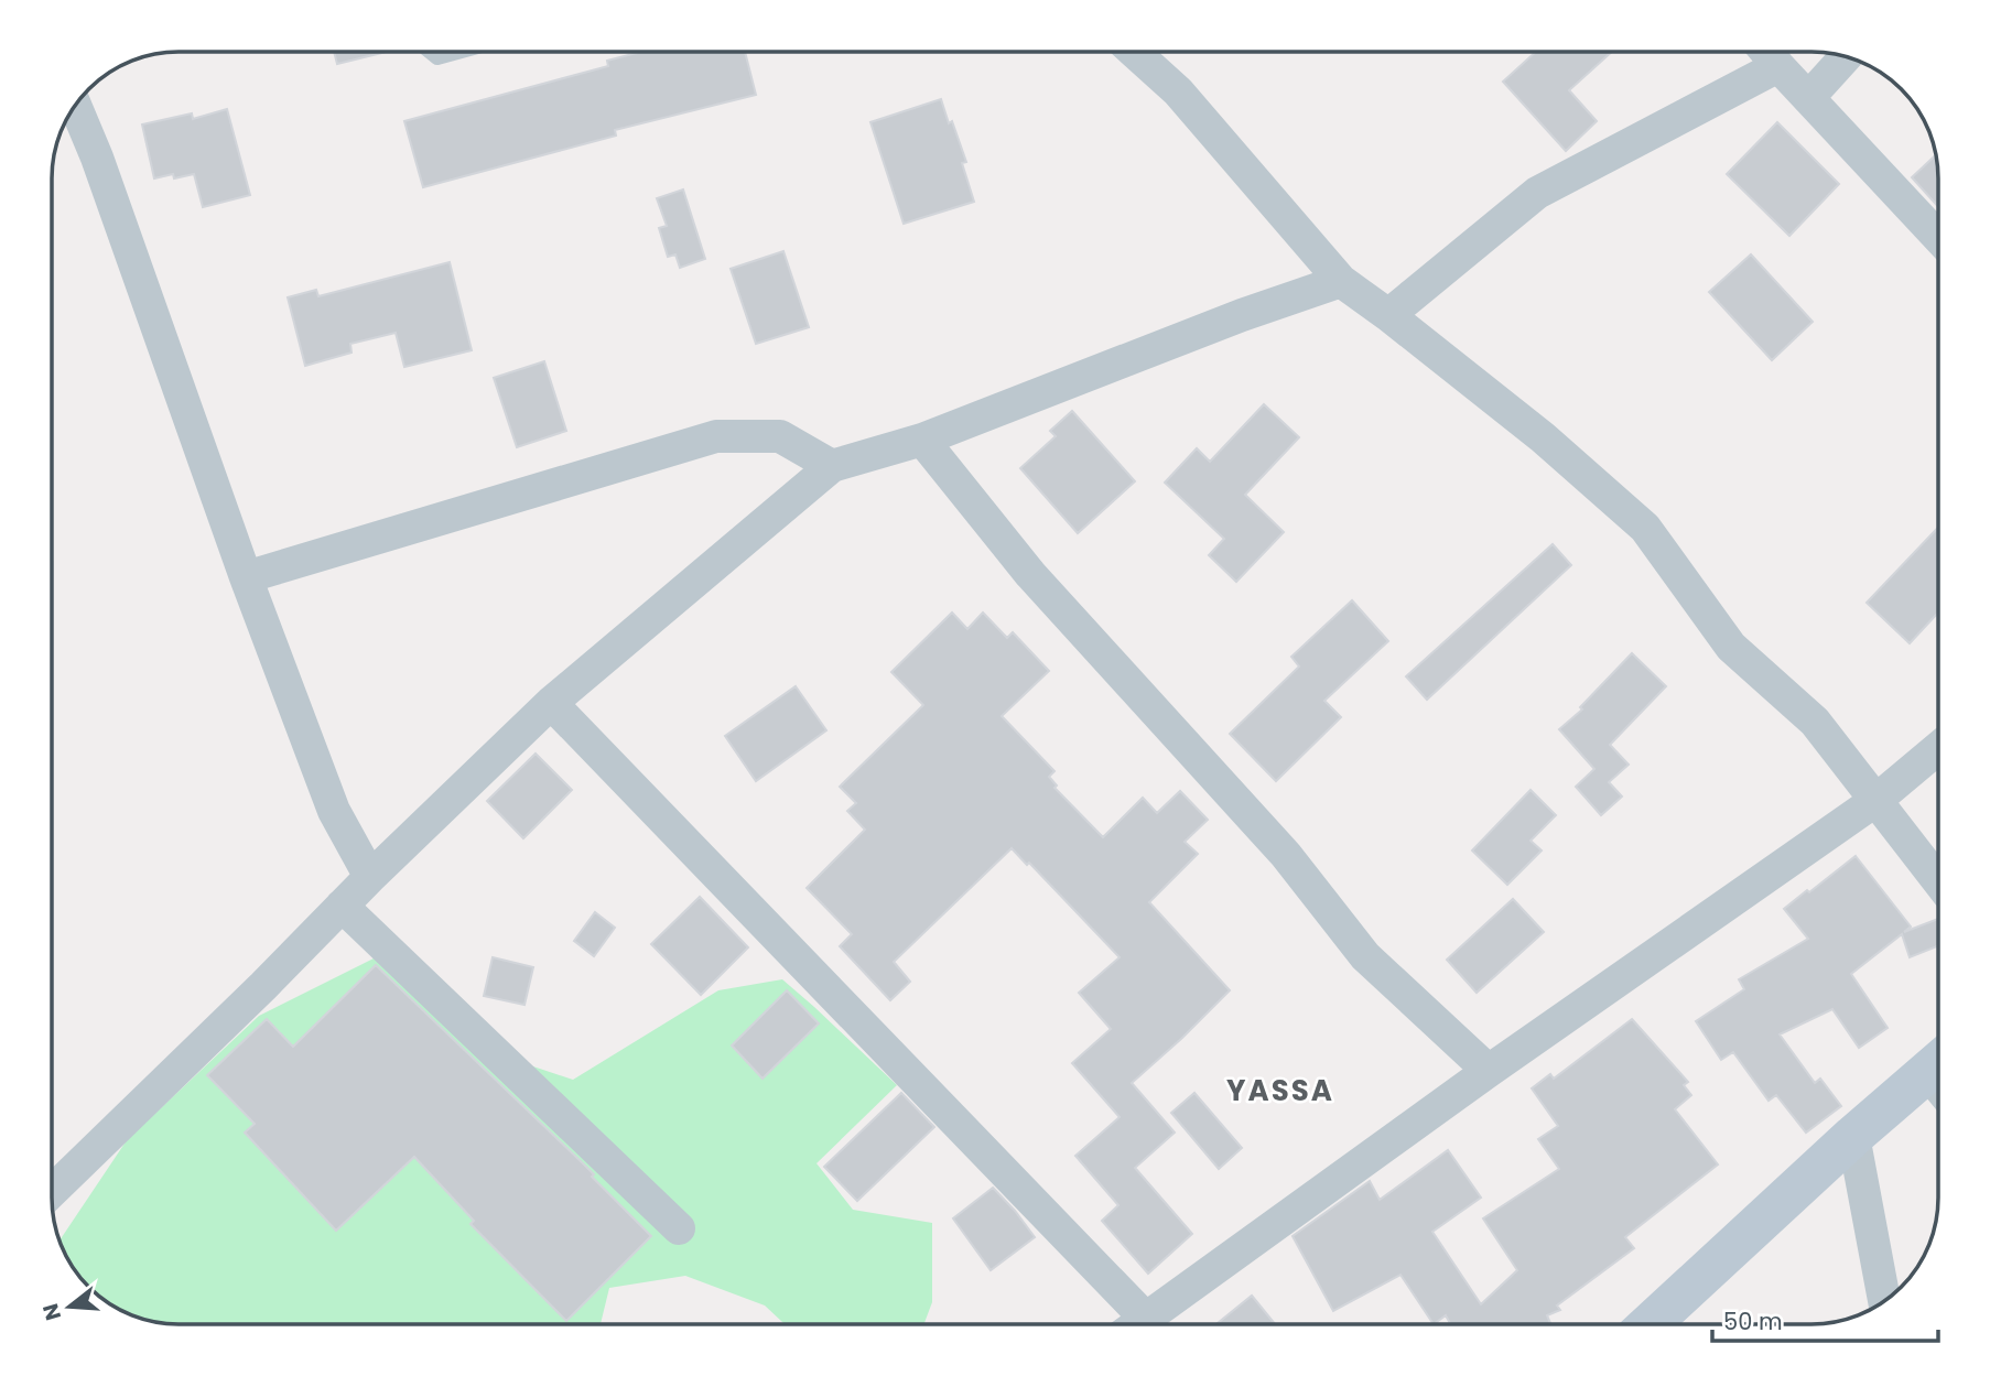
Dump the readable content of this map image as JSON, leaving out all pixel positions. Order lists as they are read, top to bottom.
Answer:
{
  "districts": ["YASSA"],
  "scale_bar": "50 m",
  "north": "left"
}
